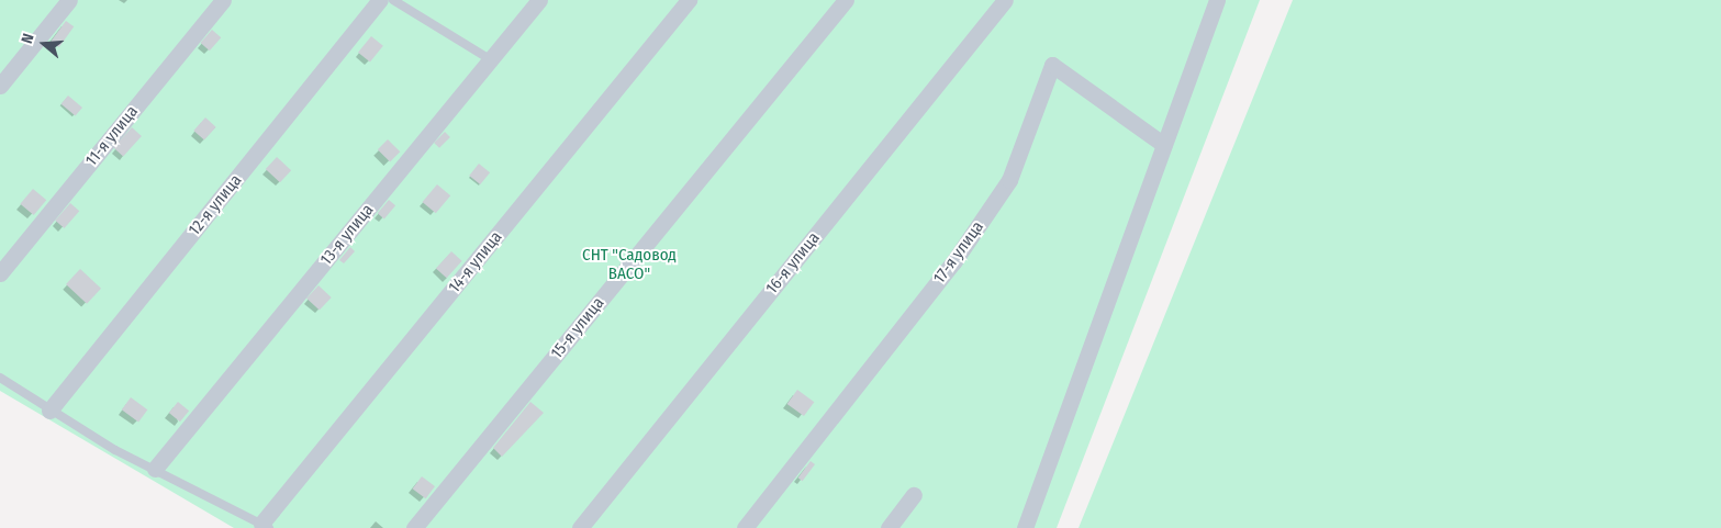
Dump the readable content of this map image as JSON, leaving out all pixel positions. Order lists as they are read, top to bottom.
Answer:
{
  "streets": {
    "street": [
      "11-я улица",
      "12-я улица",
      "13-я улица",
      "17-я улица",
      "14-я улица",
      "16-я улица",
      "15-я улица"
    ]
  },
  "parks": ["СНТ \"Садовод ВАСО\""],
  "north": "left"
}
